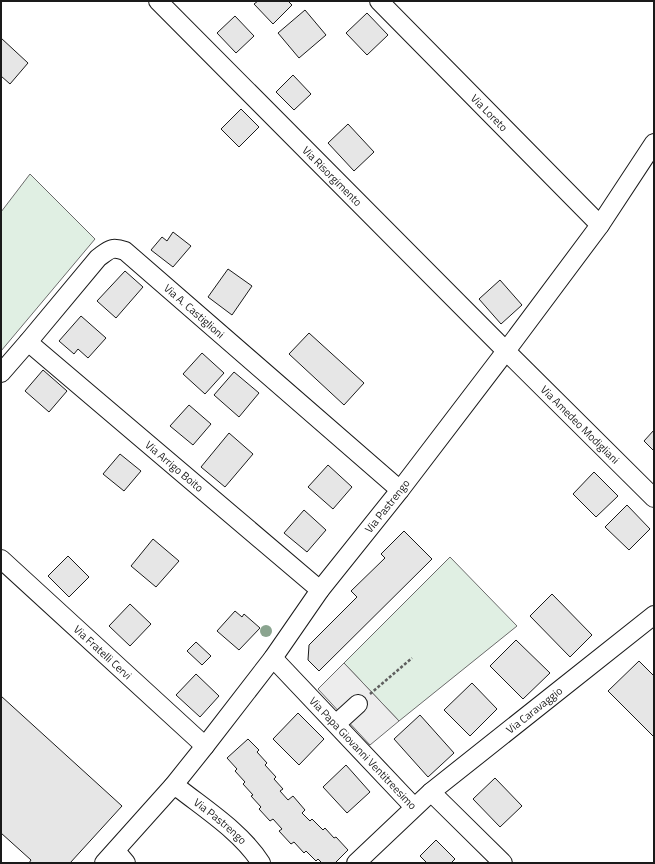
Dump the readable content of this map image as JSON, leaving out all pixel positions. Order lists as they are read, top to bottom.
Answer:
{
  "streets": {
    "street": [
      "Via Loreto",
      "Via Risorgimento",
      "Via A. Castiglioni",
      "Via Amedeo Modigliani",
      "Via Arrigo Boito",
      "Via Pastrengo",
      "Via Fratelli Cervi",
      "Via Caravaggio",
      "Via Papa Giovanni Ventitreesimo"
    ]
  },
  "crossings": [
    ["Via Loreto", "Via Pastrengo"],
    ["Via Risorgimento", "Via Amedeo Modigliani"],
    ["Via Risorgimento", "Via Pastrengo"],
    ["Via A. Castiglioni", "Via Arrigo Boito"],
    ["Via A. Castiglioni", "Via Pastrengo"],
    ["Via Amedeo Modigliani", "Via Pastrengo"],
    ["Via Arrigo Boito", "Via Pastrengo"],
    ["Via Pastrengo", "Via Fratelli Cervi"],
    ["Via Pastrengo", "Via Papa Giovanni Ventitreesimo"],
    ["Via Caravaggio", "Via Papa Giovanni Ventitreesimo"]
  ]
}
